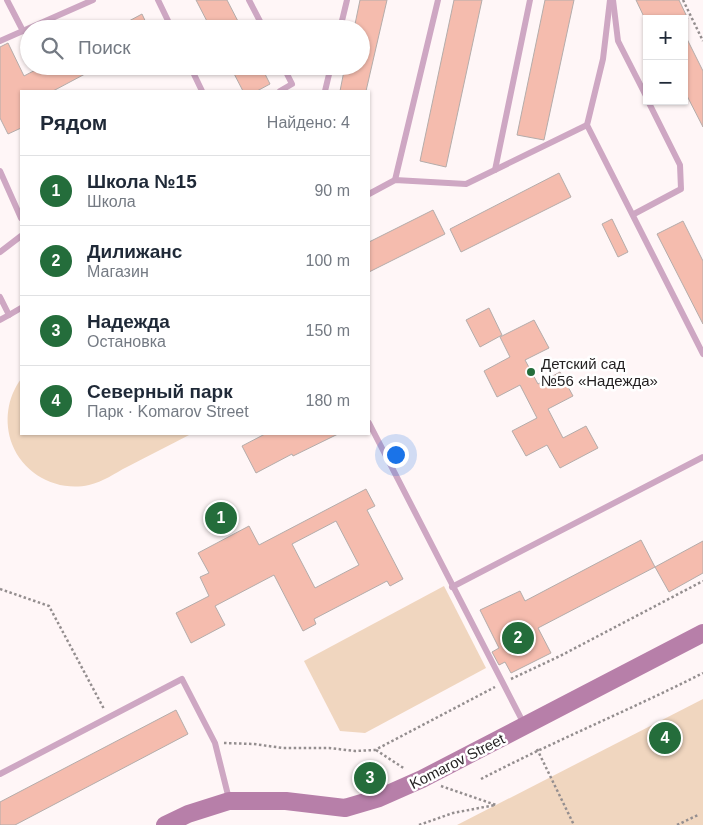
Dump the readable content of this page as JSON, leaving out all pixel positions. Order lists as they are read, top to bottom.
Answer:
{
  "streets": {
    "street": ["Komarov Street"]
  },
  "places": ["Детский сад №56 «Надежда»"],
  "page": {
    "map_buttons": ["+", "−"],
    "search": "Поиск",
    "heading": ["Рядом", "Найдено: 4"],
    "list": [
      {
        "mark": "1",
        "name": "Школа №15",
        "note": "Школа",
        "value": "90 m"
      },
      {
        "mark": "2",
        "name": "Дилижанс",
        "note": "Магазин",
        "value": "100 m"
      },
      {
        "mark": "3",
        "name": "Надежда",
        "note": "Остановка",
        "value": "150 m"
      },
      {
        "mark": "4",
        "name": "Северный парк",
        "note": "Парк · Komarov Street",
        "value": "180 m"
      }
    ],
    "pins": [
      "1",
      "2",
      "4",
      "3"
    ]
  }
}
